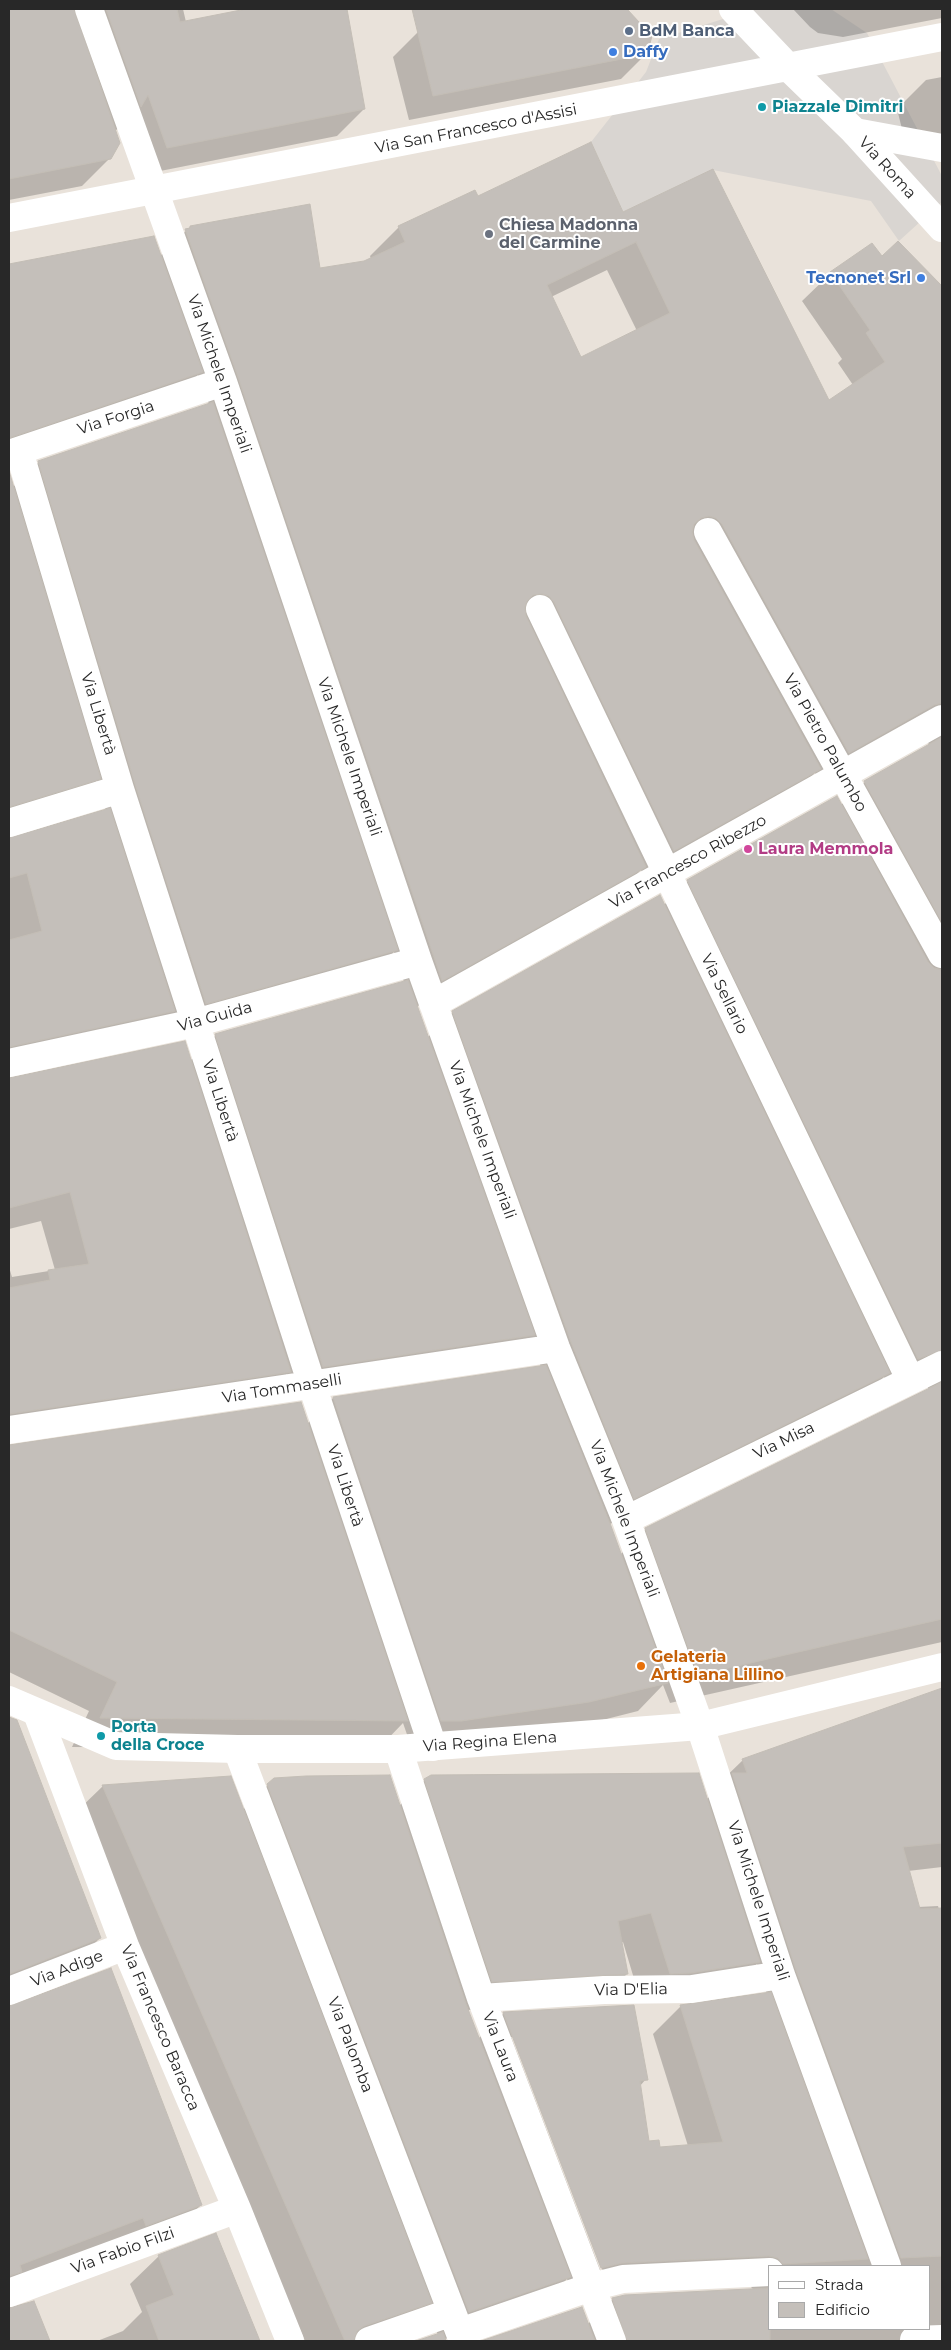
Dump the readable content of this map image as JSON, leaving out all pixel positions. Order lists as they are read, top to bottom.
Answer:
{
  "streets": {
    "street": [
      "Via San Francesco d'Assisi",
      "Via Roma",
      "Via Michele Imperiali",
      "Via Forgia",
      "Via Libertà",
      "Via Pietro Palumbo",
      "Via Francesco Ribezzo",
      "Via Sellario",
      "Via Guida",
      "Via Tommaselli",
      "Via Misa",
      "Via Regina Elena",
      "Via Adige",
      "Via D'Elia",
      "Via Francesco Baracca",
      "Via Palomba",
      "Via Laura",
      "Via Fabio Filzi"
    ]
  },
  "crossings": [
    ["Via San Francesco d'Assisi", "Via Roma"],
    ["Via San Francesco d'Assisi", "Via Michele Imperiali"],
    ["Via Michele Imperiali", "Via Forgia"],
    ["Via Michele Imperiali", "Via Francesco Ribezzo"],
    ["Via Michele Imperiali", "Via Guida"],
    ["Via Michele Imperiali", "Via Tommaselli"],
    ["Via Michele Imperiali", "Via Misa"],
    ["Via Michele Imperiali", "Via Regina Elena"],
    ["Via Michele Imperiali", "Via D'Elia"],
    ["Via Forgia", "Via Libertà"],
    ["Via Libertà", "Via Guida"],
    ["Via Libertà", "Via Tommaselli"],
    ["Via Libertà", "Via Regina Elena"],
    ["Via Pietro Palumbo", "Via Francesco Ribezzo"],
    ["Via Francesco Ribezzo", "Via Sellario"],
    ["Via Sellario", "Via Misa"],
    ["Via Regina Elena", "Via Francesco Baracca"],
    ["Via Regina Elena", "Via Palomba"],
    ["Via Regina Elena", "Via Laura"],
    ["Via Adige", "Via Francesco Baracca"],
    ["Via D'Elia", "Via Laura"],
    ["Via Francesco Baracca", "Via Fabio Filzi"]
  ],
  "places": [
    "BdM Banca",
    "Daffy",
    "Piazzale Dimitri",
    "Chiesa Madonna del Carmine",
    "Tecnonet Srl",
    "Laura Memmola",
    "Gelateria Artigiana Lillino",
    "Porta della Croce"
  ],
  "legend": ["Strada", "Edificio"]
}
